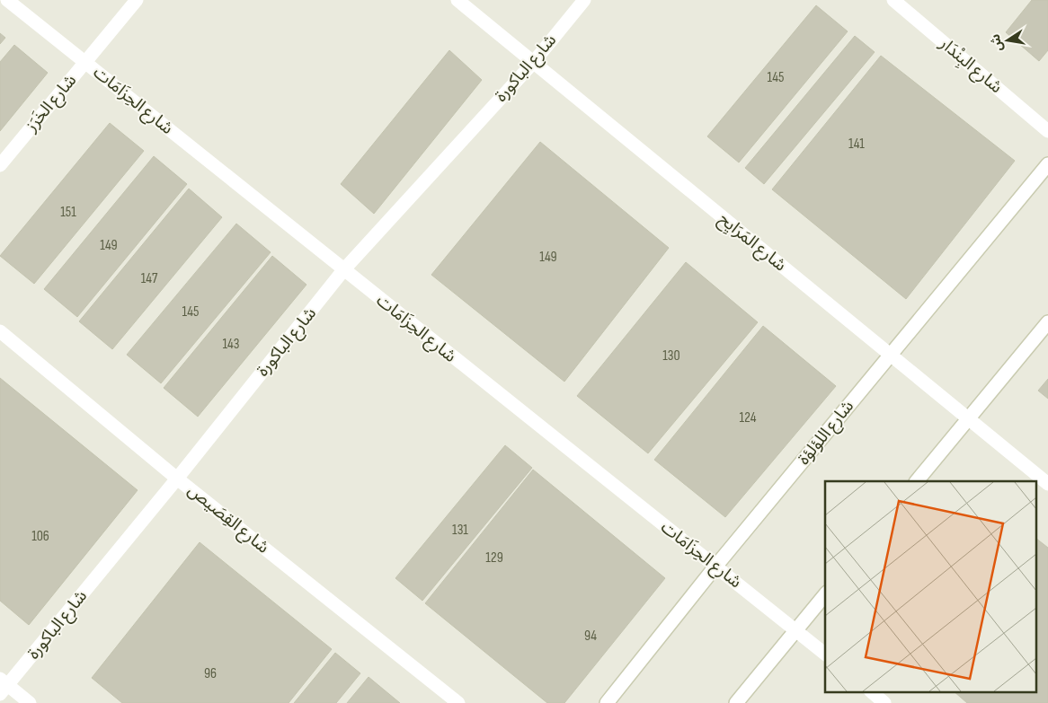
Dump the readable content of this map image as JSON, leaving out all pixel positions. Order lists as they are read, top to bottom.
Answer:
{
  "streets": {
    "street": [
      "شارع البِنْدَار",
      "شارع الباكورة",
      "شارع الحِزَامَات",
      "شارع الخَرَز",
      "شارع المَرَايِح",
      "شارع اللؤلؤة",
      "شارع القِصَيص"
    ]
  },
  "crossings": [
    ["شارع الباكورة", "شارع الحِزَامَات"],
    ["شارع الباكورة", "شارع المَرَايِح"],
    ["شارع الباكورة", "شارع القِصَيص"],
    ["شارع الحِزَامَات", "شارع الخَرَز"],
    ["شارع الحِزَامَات", "شارع اللؤلؤة"],
    ["شارع المَرَايِح", "شارع اللؤلؤة"]
  ],
  "house_numbers": [
    "145",
    "141",
    "151",
    "149",
    "149",
    "147",
    "145",
    "143",
    "130",
    "124",
    "131",
    "106",
    "129",
    "94",
    "96"
  ],
  "north": "left"
}
